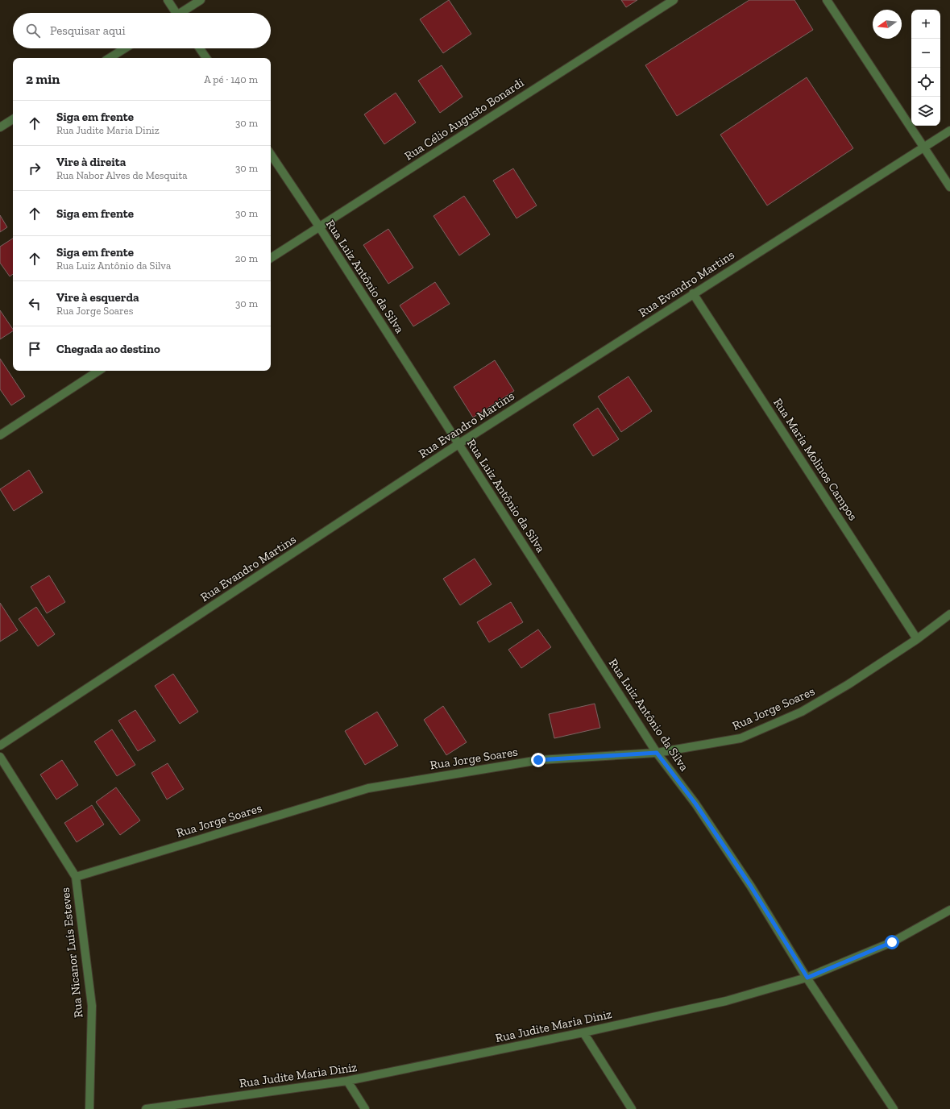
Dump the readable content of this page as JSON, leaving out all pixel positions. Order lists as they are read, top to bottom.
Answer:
{
  "streets": {
    "street": [
      "Rua Célio Augusto Bonardi",
      "Rua Luiz Antônio da Silva",
      "Rua Evandro Martins",
      "Rua Maria Molinos Campos",
      "Rua Jorge Soares",
      "Rua Nicanor Luís Esteves",
      "Rua Judite Maria Diniz"
    ]
  },
  "crossings": [
    ["Rua Célio Augusto Bonardi", "Rua Luiz Antônio da Silva"],
    ["Rua Luiz Antônio da Silva", "Rua Evandro Martins"],
    ["Rua Luiz Antônio da Silva", "Rua Jorge Soares"],
    ["Rua Luiz Antônio da Silva", "Rua Judite Maria Diniz"],
    ["Rua Evandro Martins", "Rua Maria Molinos Campos"],
    ["Rua Maria Molinos Campos", "Rua Jorge Soares"],
    ["Rua Jorge Soares", "Rua Nicanor Luís Esteves"]
  ],
  "north": "left",
  "page": {
    "map_buttons": ["+", "−"],
    "search": "Pesquisar aqui",
    "heading": ["2 min", "A pé · 140 m"],
    "list": [
      ["Siga em frente", "Rua Judite Maria Diniz", "30 m"],
      ["Vire à direita", "Rua Nabor Alves de Mesquita", "30 m"],
      ["Siga em frente", "30 m"],
      ["Siga em frente", "Rua Luiz Antônio da Silva", "20 m"],
      ["Vire à esquerda", "Rua Jorge Soares", "30 m"],
      "Chegada ao destino"
    ]
  }
}
